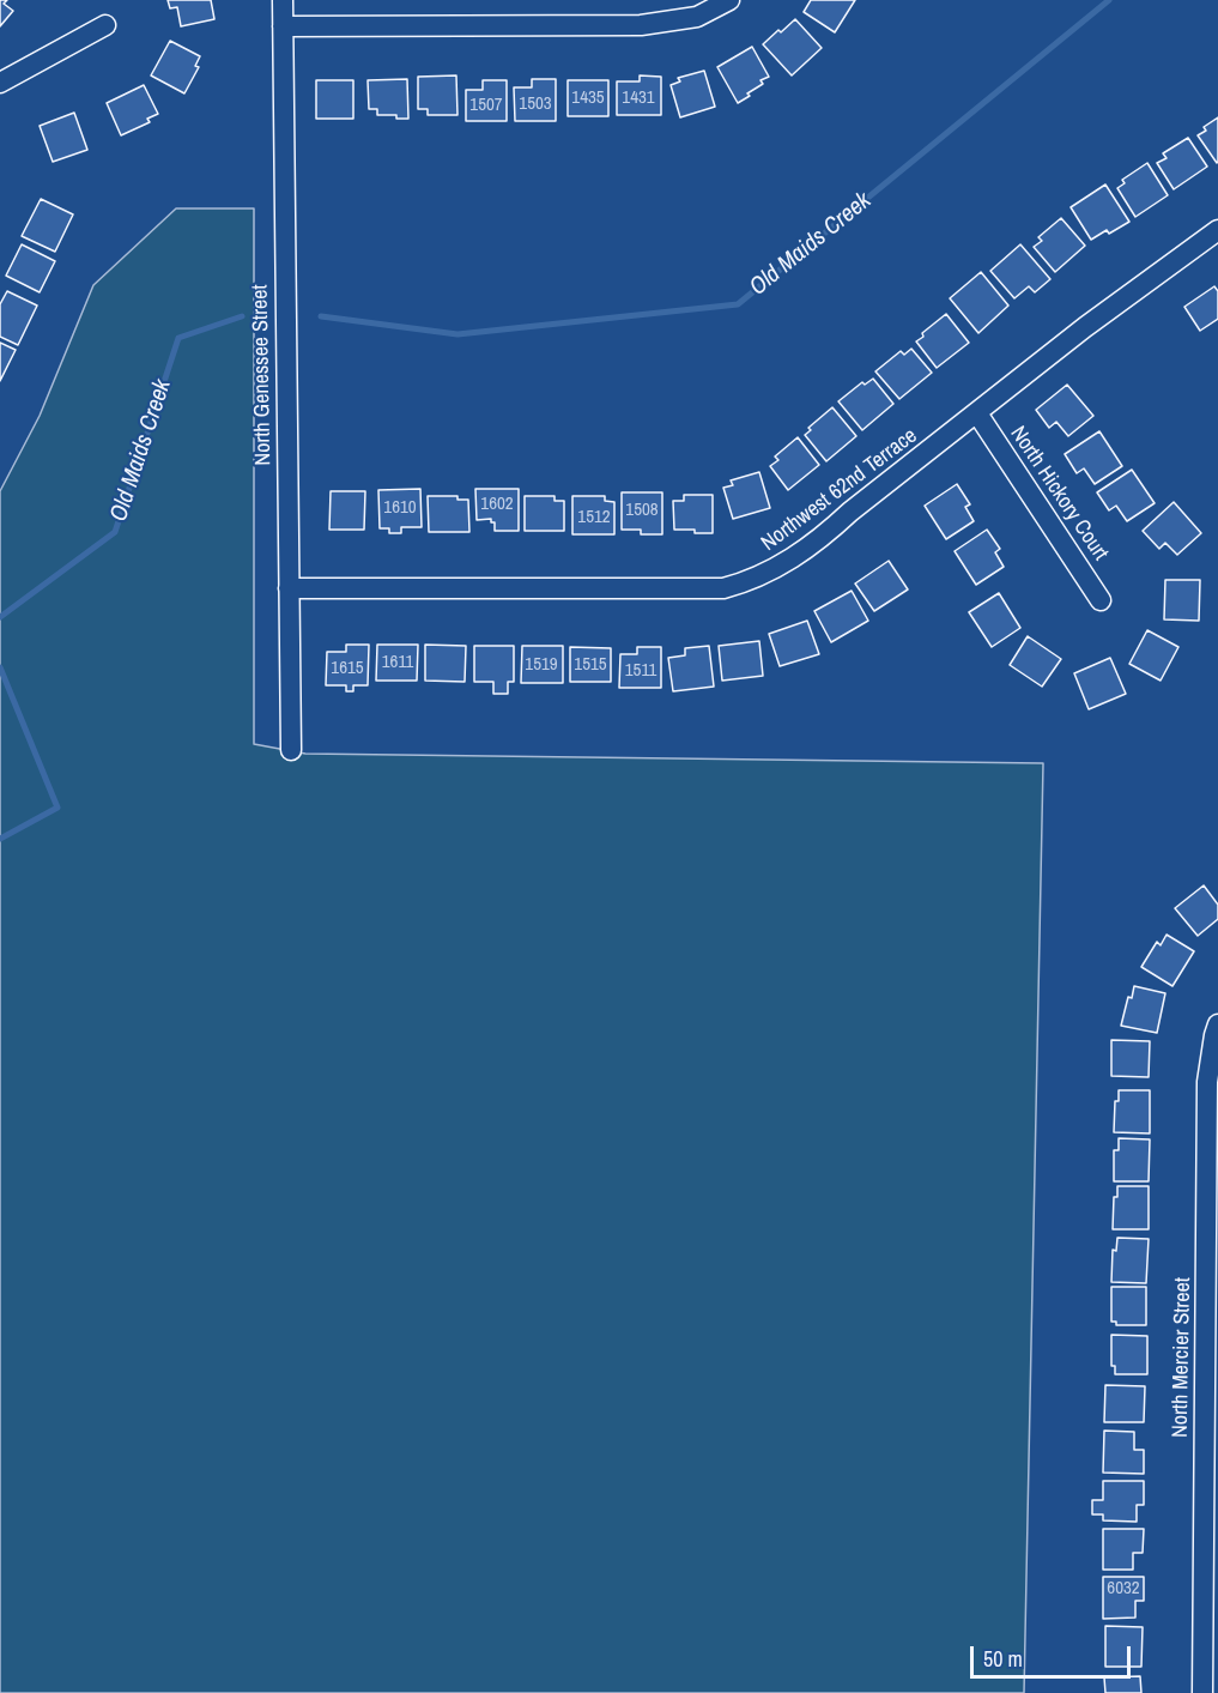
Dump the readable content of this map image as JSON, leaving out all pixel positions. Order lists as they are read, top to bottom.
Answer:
{
  "streets": {
    "street": [
      "North Genessee Street",
      "Northwest 62nd Terrace",
      "North Hickory Court",
      "North Mercier Street"
    ]
  },
  "crossings": [
    ["North Genessee Street", "Northwest 62nd Terrace"],
    ["Northwest 62nd Terrace", "North Hickory Court"]
  ],
  "water": ["Old Maids Creek"],
  "house_numbers": [
    "1435",
    "1431",
    "1503",
    "1507",
    "1602",
    "1610",
    "1508",
    "1512",
    "1611",
    "1519",
    "1515",
    "1615",
    "1511",
    "6032"
  ],
  "scale_bar": "50 m"
}
